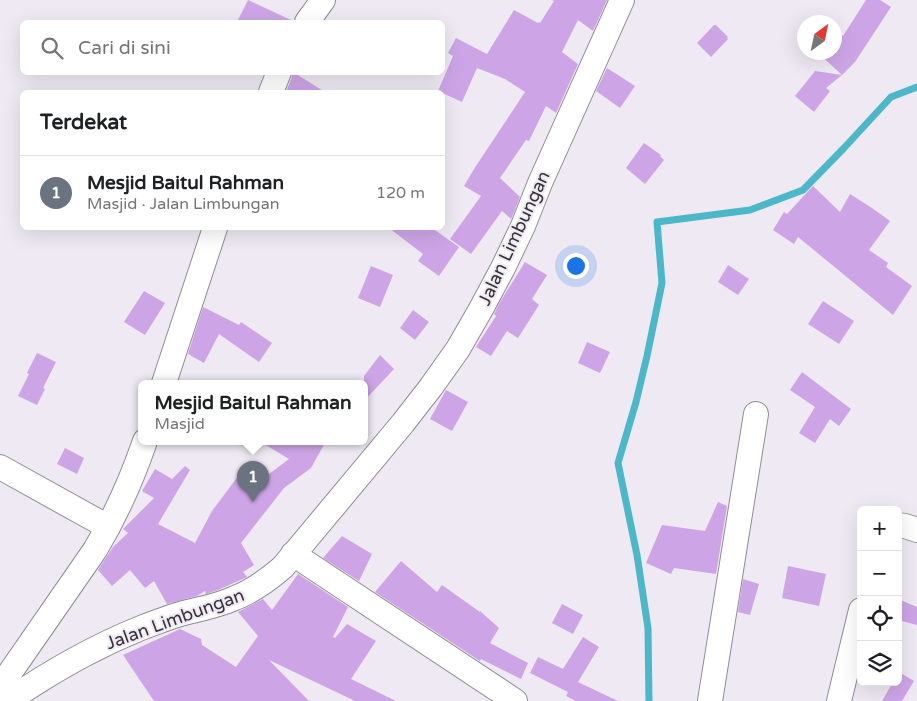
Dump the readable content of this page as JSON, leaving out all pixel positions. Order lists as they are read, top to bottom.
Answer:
{
  "streets": {
    "street": ["Jalan Limbungan"]
  },
  "north": "top right",
  "page": {
    "search": "Cari di sini",
    "heading": "Terdekat",
    "list": [
      {
        "mark": "1",
        "name": "Mesjid Baitul Rahman",
        "note": "Masjid · Jalan Limbungan",
        "value": "120 m"
      }
    ],
    "popup": ["Mesjid Baitul Rahman", "Masjid"],
    "pins": "1",
    "map_buttons": ["+", "−"]
  }
}
